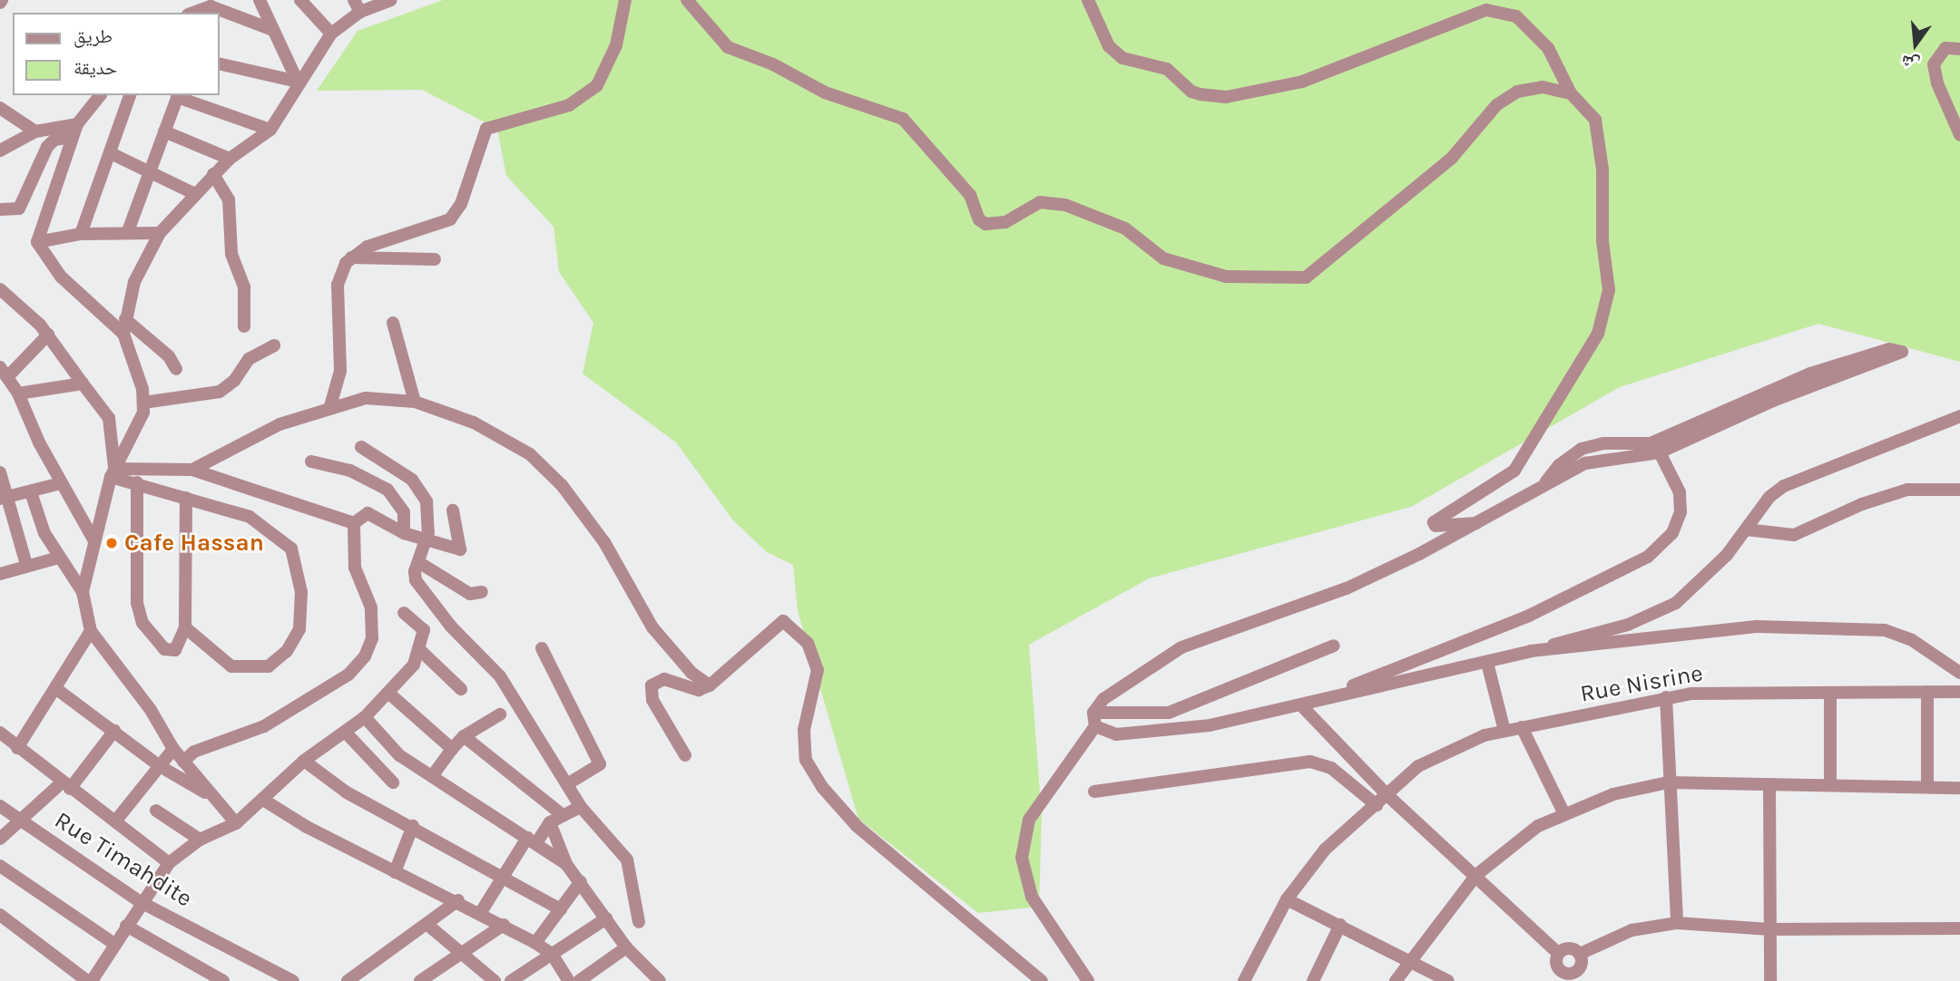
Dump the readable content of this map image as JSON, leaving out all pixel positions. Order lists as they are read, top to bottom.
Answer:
{
  "streets": {
    "street": ["Rue Nisrine", "Rue Timahdite"]
  },
  "places": ["Cafe Hassan"],
  "legend": ["طريق", "حديقة"],
  "north": "bottom"
}
